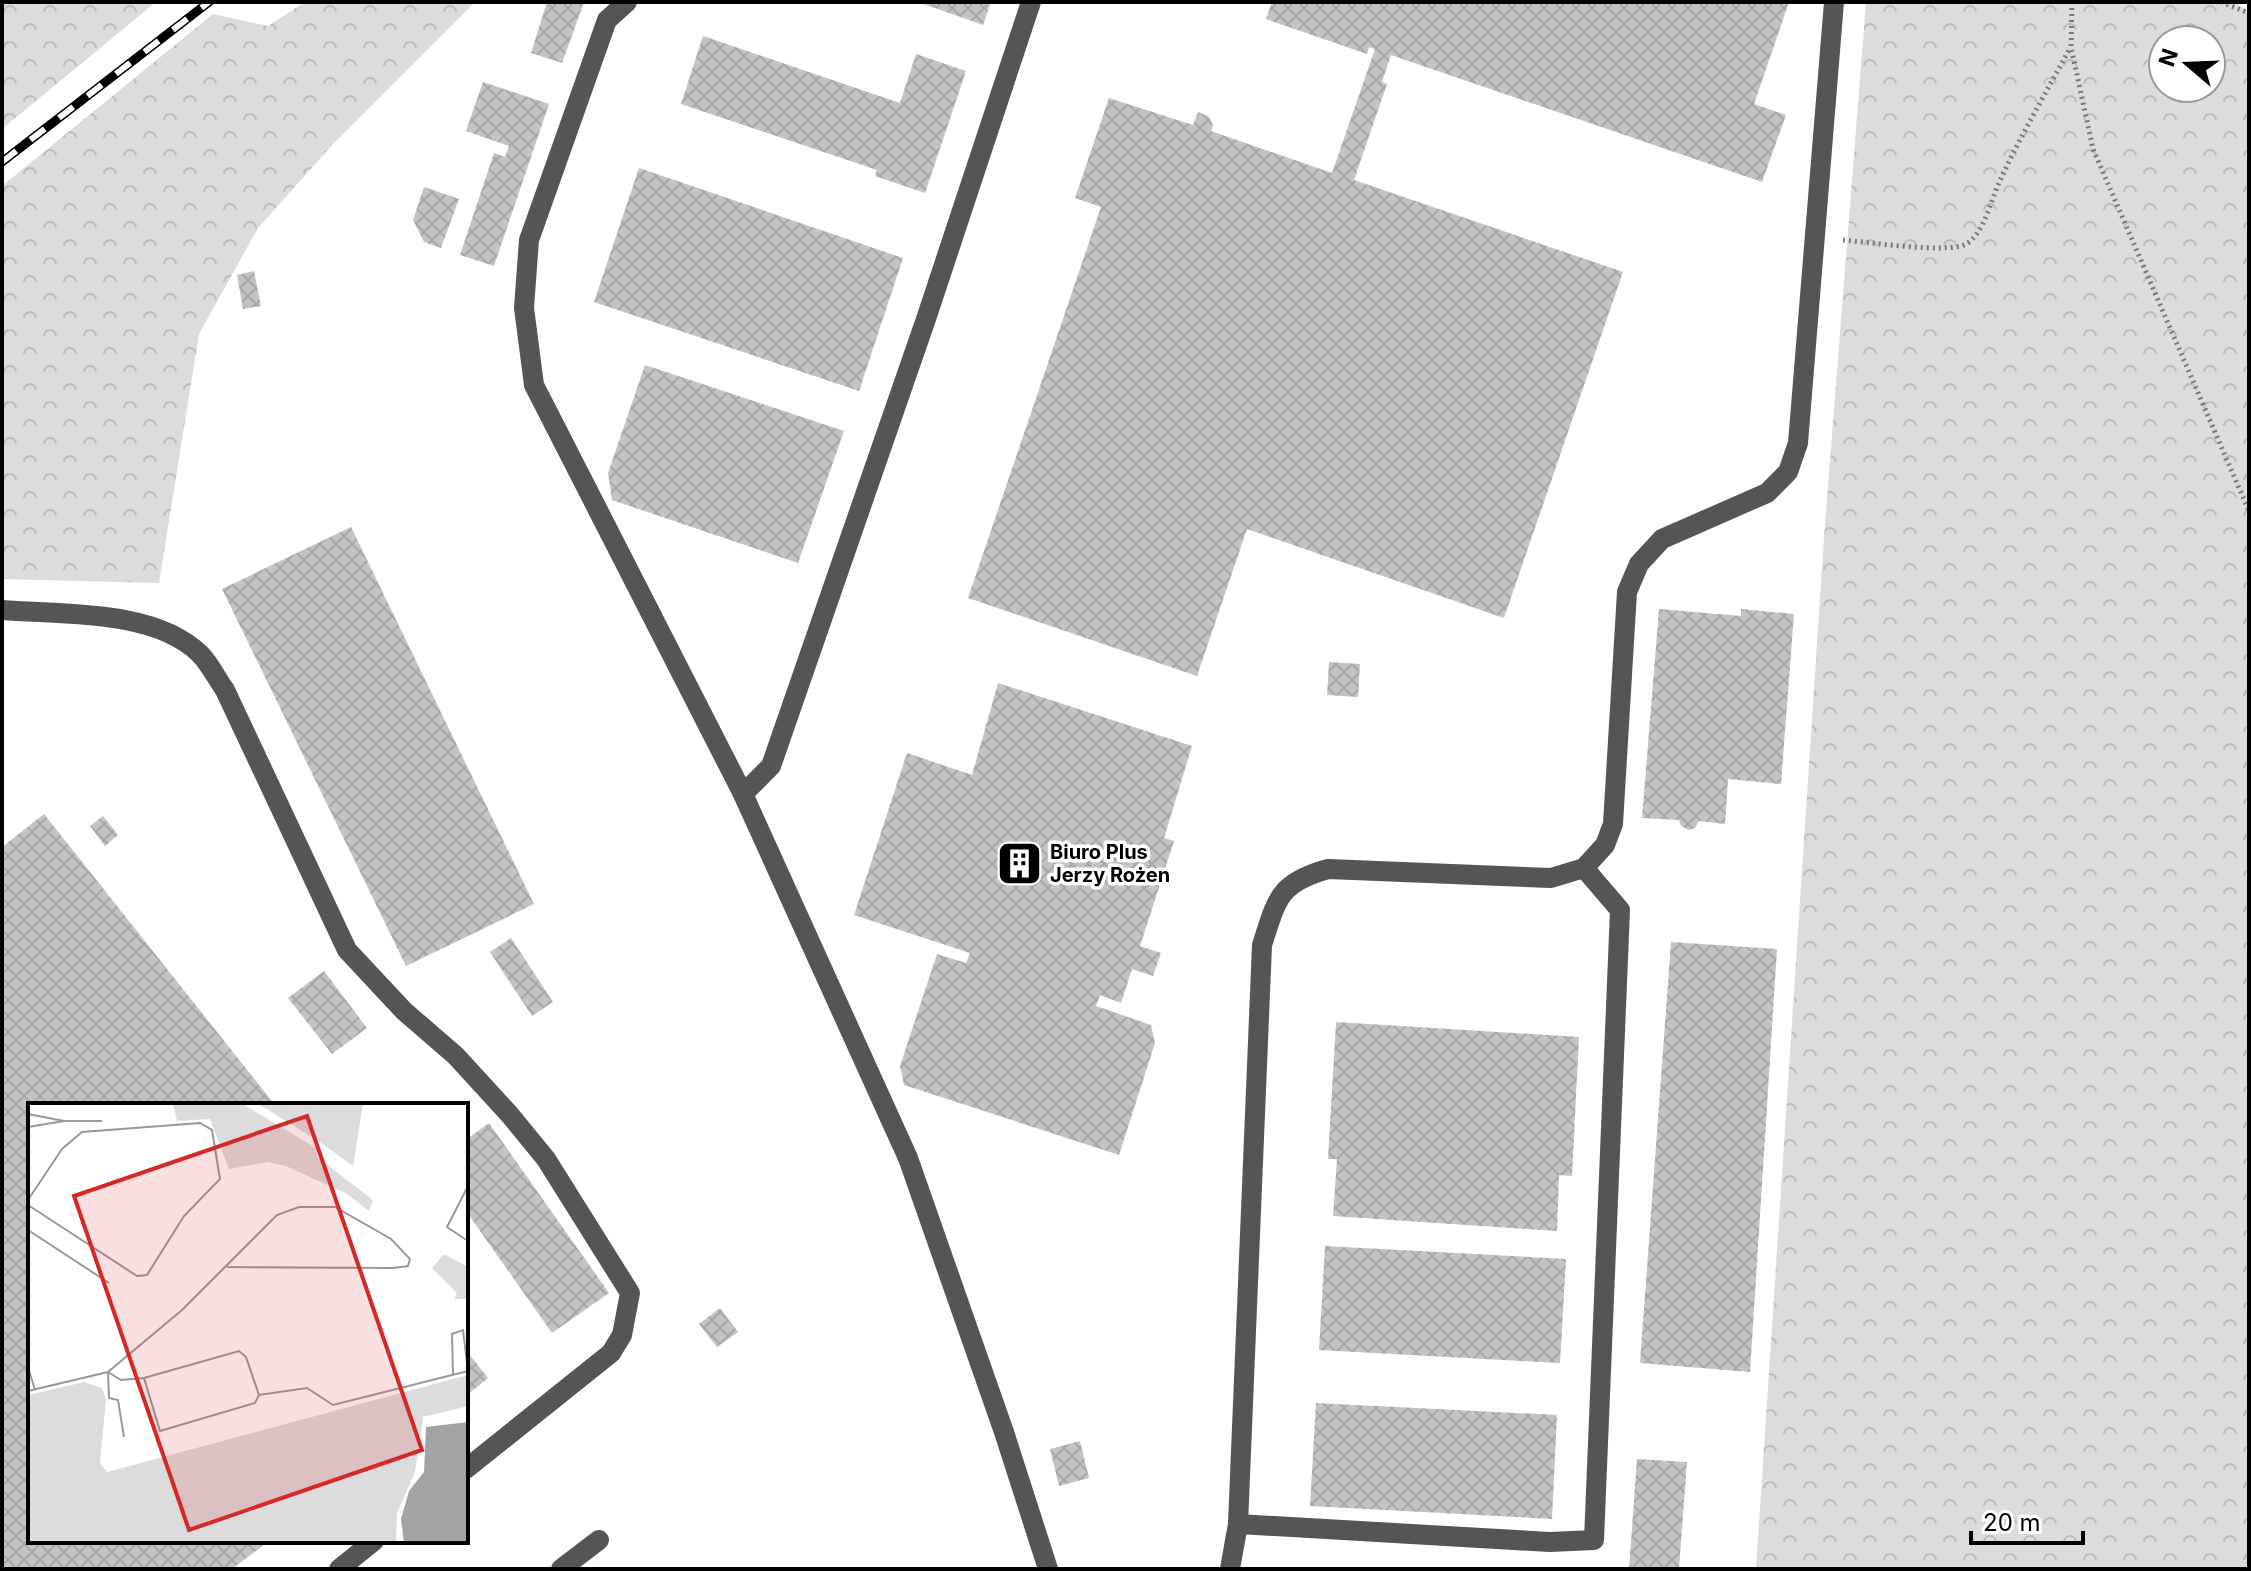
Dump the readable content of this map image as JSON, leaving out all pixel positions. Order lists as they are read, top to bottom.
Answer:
{
  "places": {
    "building": ["Biuro Plus Jerzy Rożen"]
  },
  "scale_bar": "20 m",
  "north": "left"
}
